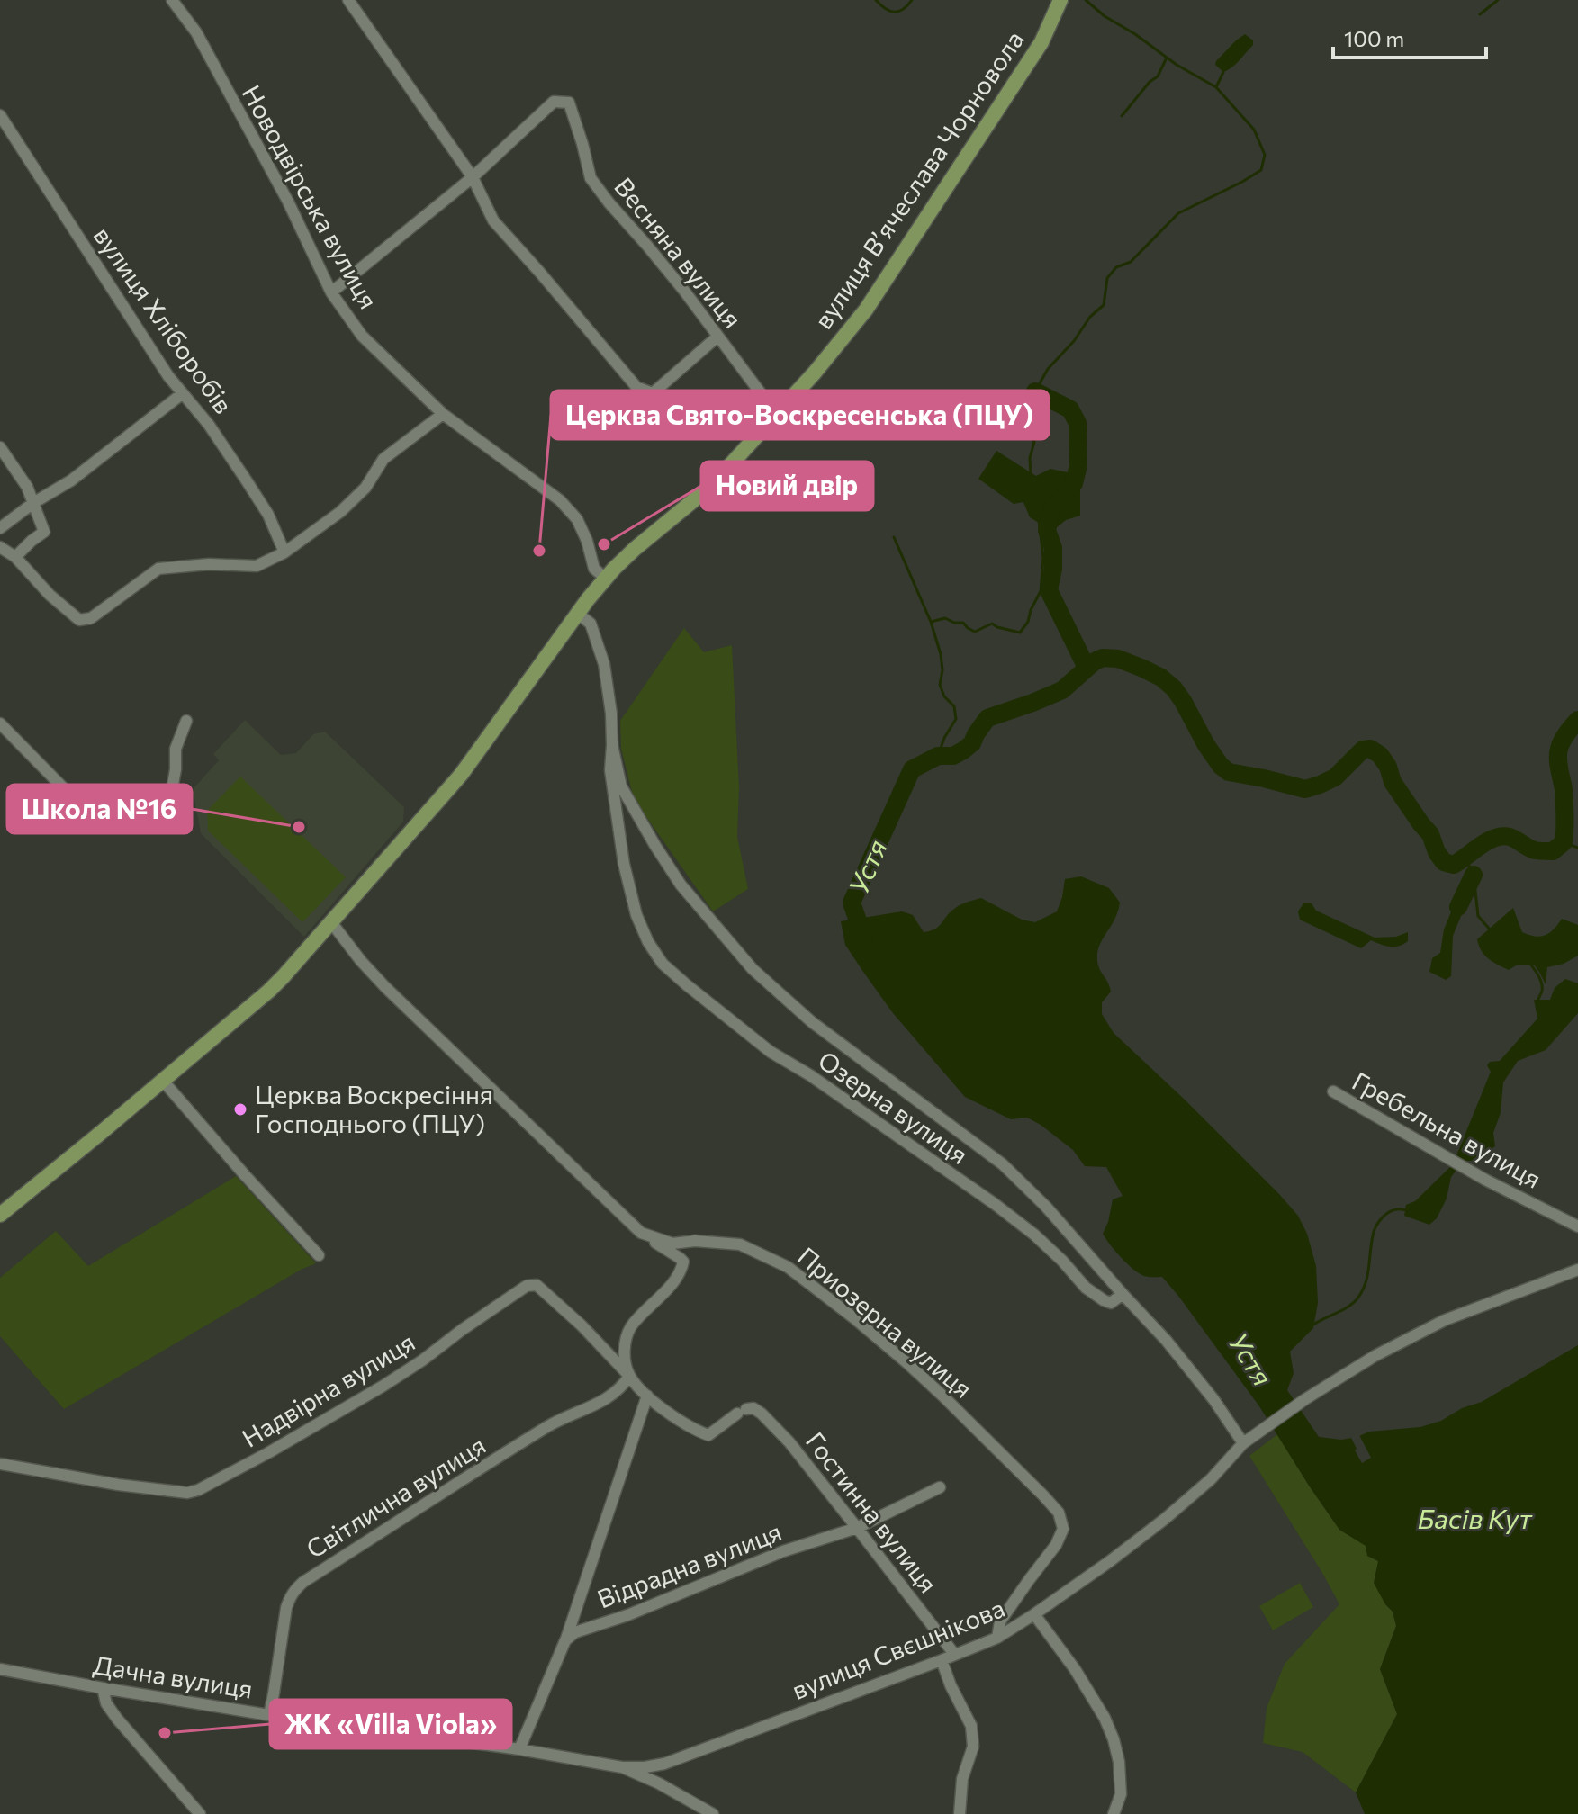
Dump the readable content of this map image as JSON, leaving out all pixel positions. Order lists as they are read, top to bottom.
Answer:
{
  "streets": {
    "main road": ["вулиця Вʼячеслава Чорновола"],
    "street": [
      "Новодвірська вулиця",
      "Весняна вулиця",
      "вулиця Хліборобів",
      "Озерна вулиця",
      "Гребельна вулиця",
      "Приозерна вулиця",
      "Надвірна вулиця",
      "Світлична вулиця",
      "Гостинна вулиця",
      "Відрадна вулиця",
      "вулиця Свєшнікова",
      "Дачна вулиця"
    ]
  },
  "crossings": [
    ["вулиця Вʼячеслава Чорновола", "Новодвірська вулиця"],
    ["вулиця Вʼячеслава Чорновола", "Весняна вулиця"],
    ["вулиця Вʼячеслава Чорновола", "Приозерна вулиця"],
    ["Приозерна вулиця", "вулиця Свєшнікова"],
    ["Надвірна вулиця", "Світлична вулиця"],
    ["Надвірна вулиця", "Гостинна вулиця"],
    ["Світлична вулиця", "Гостинна вулиця"],
    ["Світлична вулиця", "Дачна вулиця"],
    ["Гостинна вулиця", "Відрадна вулиця"],
    ["Гостинна вулиця", "вулиця Свєшнікова"],
    ["вулиця Свєшнікова", "Дачна вулиця"]
  ],
  "water": ["Устя", "Басів Кут"],
  "places": [
    "Новий двір",
    "Церква Свято-Воскресенська (ПЦУ)",
    "Школа №16",
    "Церква Воскресіння Господнього (ПЦУ)",
    "ЖК «Villa Viola»"
  ],
  "scale_bar": "100 m"
}
